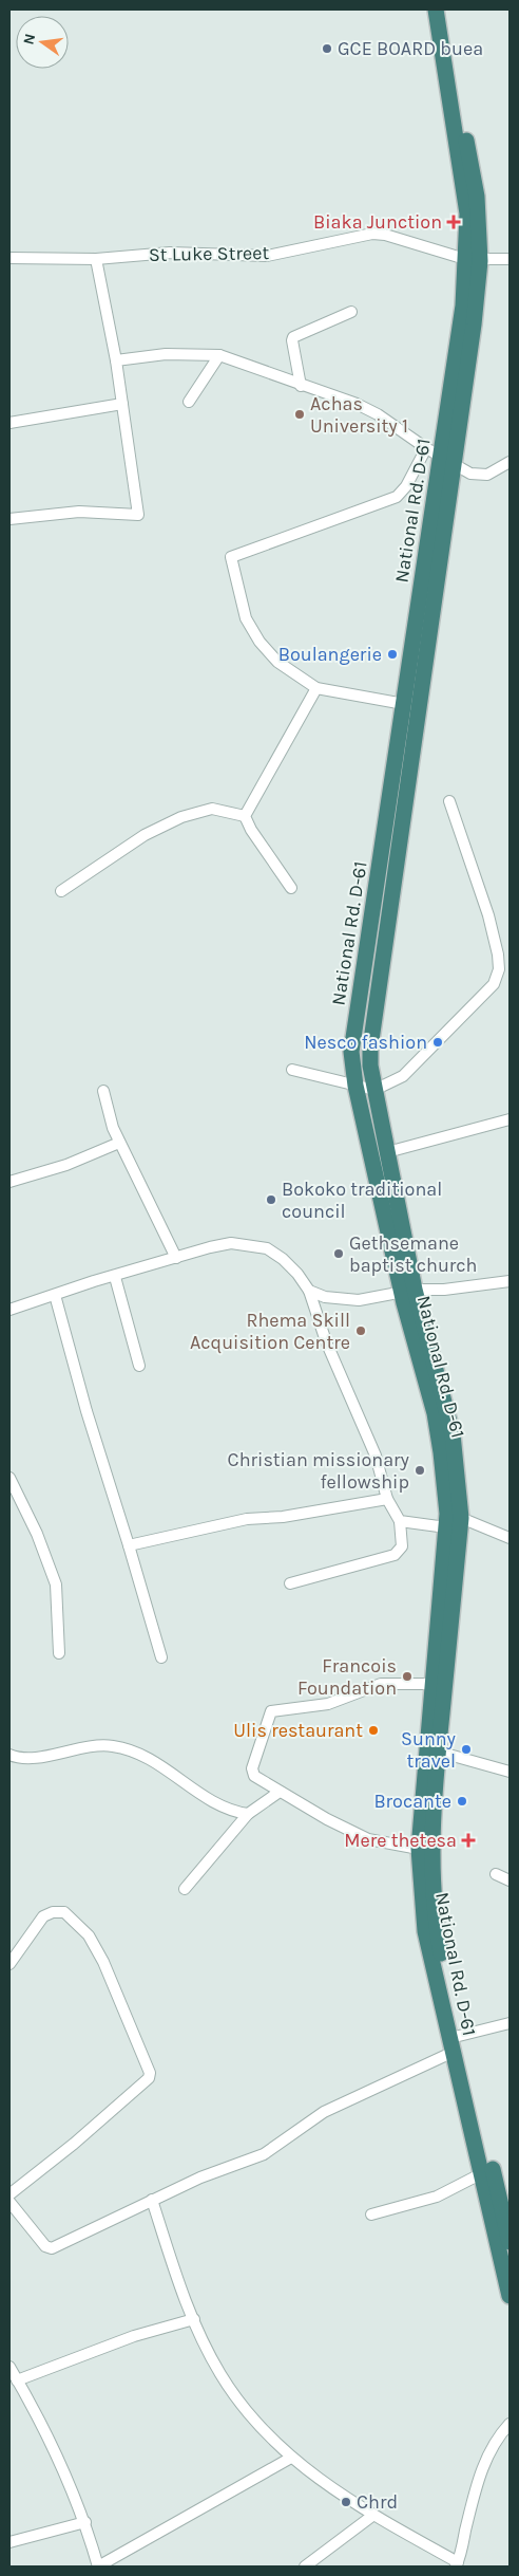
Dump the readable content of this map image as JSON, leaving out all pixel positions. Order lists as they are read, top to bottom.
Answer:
{
  "streets": {
    "highway": ["National Rd. D-61"],
    "street": ["St Luke Street"]
  },
  "crossings": [
    ["St Luke Street", "National Rd. D-61"]
  ],
  "places": {
    "other": [
      "GCE BOARD buea",
      "Achas University 1",
      "Boulangerie",
      "Nesco fashion",
      "Bokoko traditional council",
      "Gethsemane baptist church",
      "Rhema Skill Acquisition Centre",
      "Christian missionary fellowship",
      "Francois Foundation",
      "Ulis restaurant",
      "Sunny travel",
      "Brocante",
      "Chrd"
    ],
    "health": ["Biaka Junction", "Mere thetesa"]
  },
  "north": "left"
}
